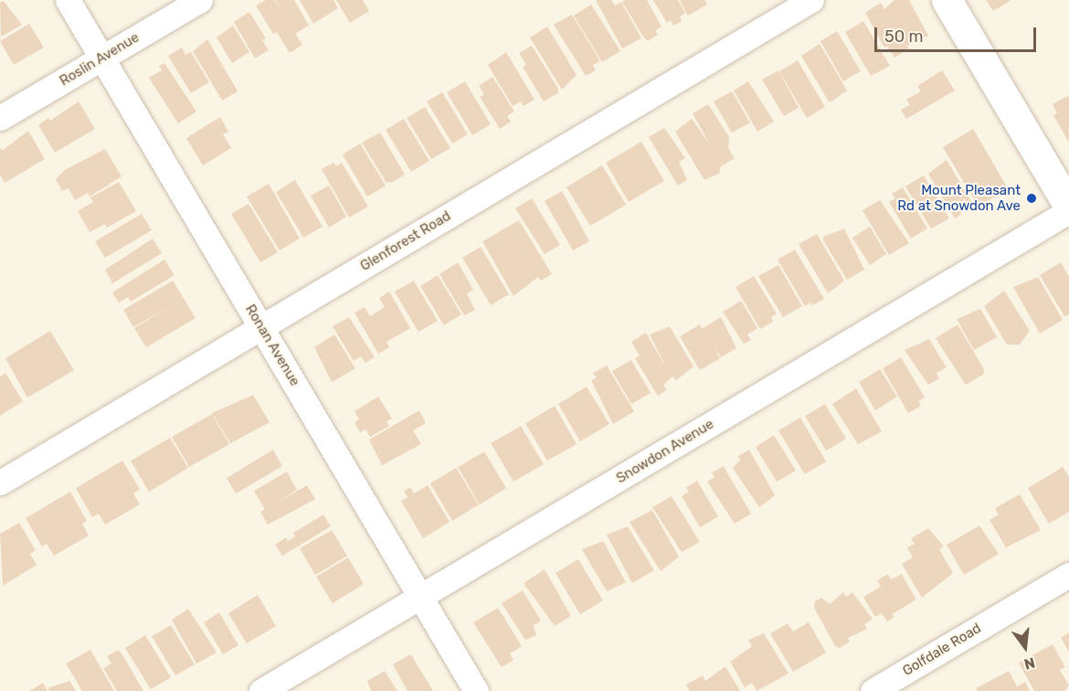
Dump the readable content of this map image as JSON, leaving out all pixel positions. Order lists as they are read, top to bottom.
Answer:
{
  "streets": {
    "street": [
      "Roslin Avenue",
      "Glenforest Road",
      "Ronan Avenue",
      "Snowdon Avenue",
      "Golfdale Road"
    ]
  },
  "crossings": [
    ["Roslin Avenue", "Ronan Avenue"],
    ["Glenforest Road", "Ronan Avenue"],
    ["Ronan Avenue", "Snowdon Avenue"]
  ],
  "places": ["Mount Pleasant Rd at Snowdon Ave"],
  "scale_bar": "50 m",
  "north": "bottom"
}
